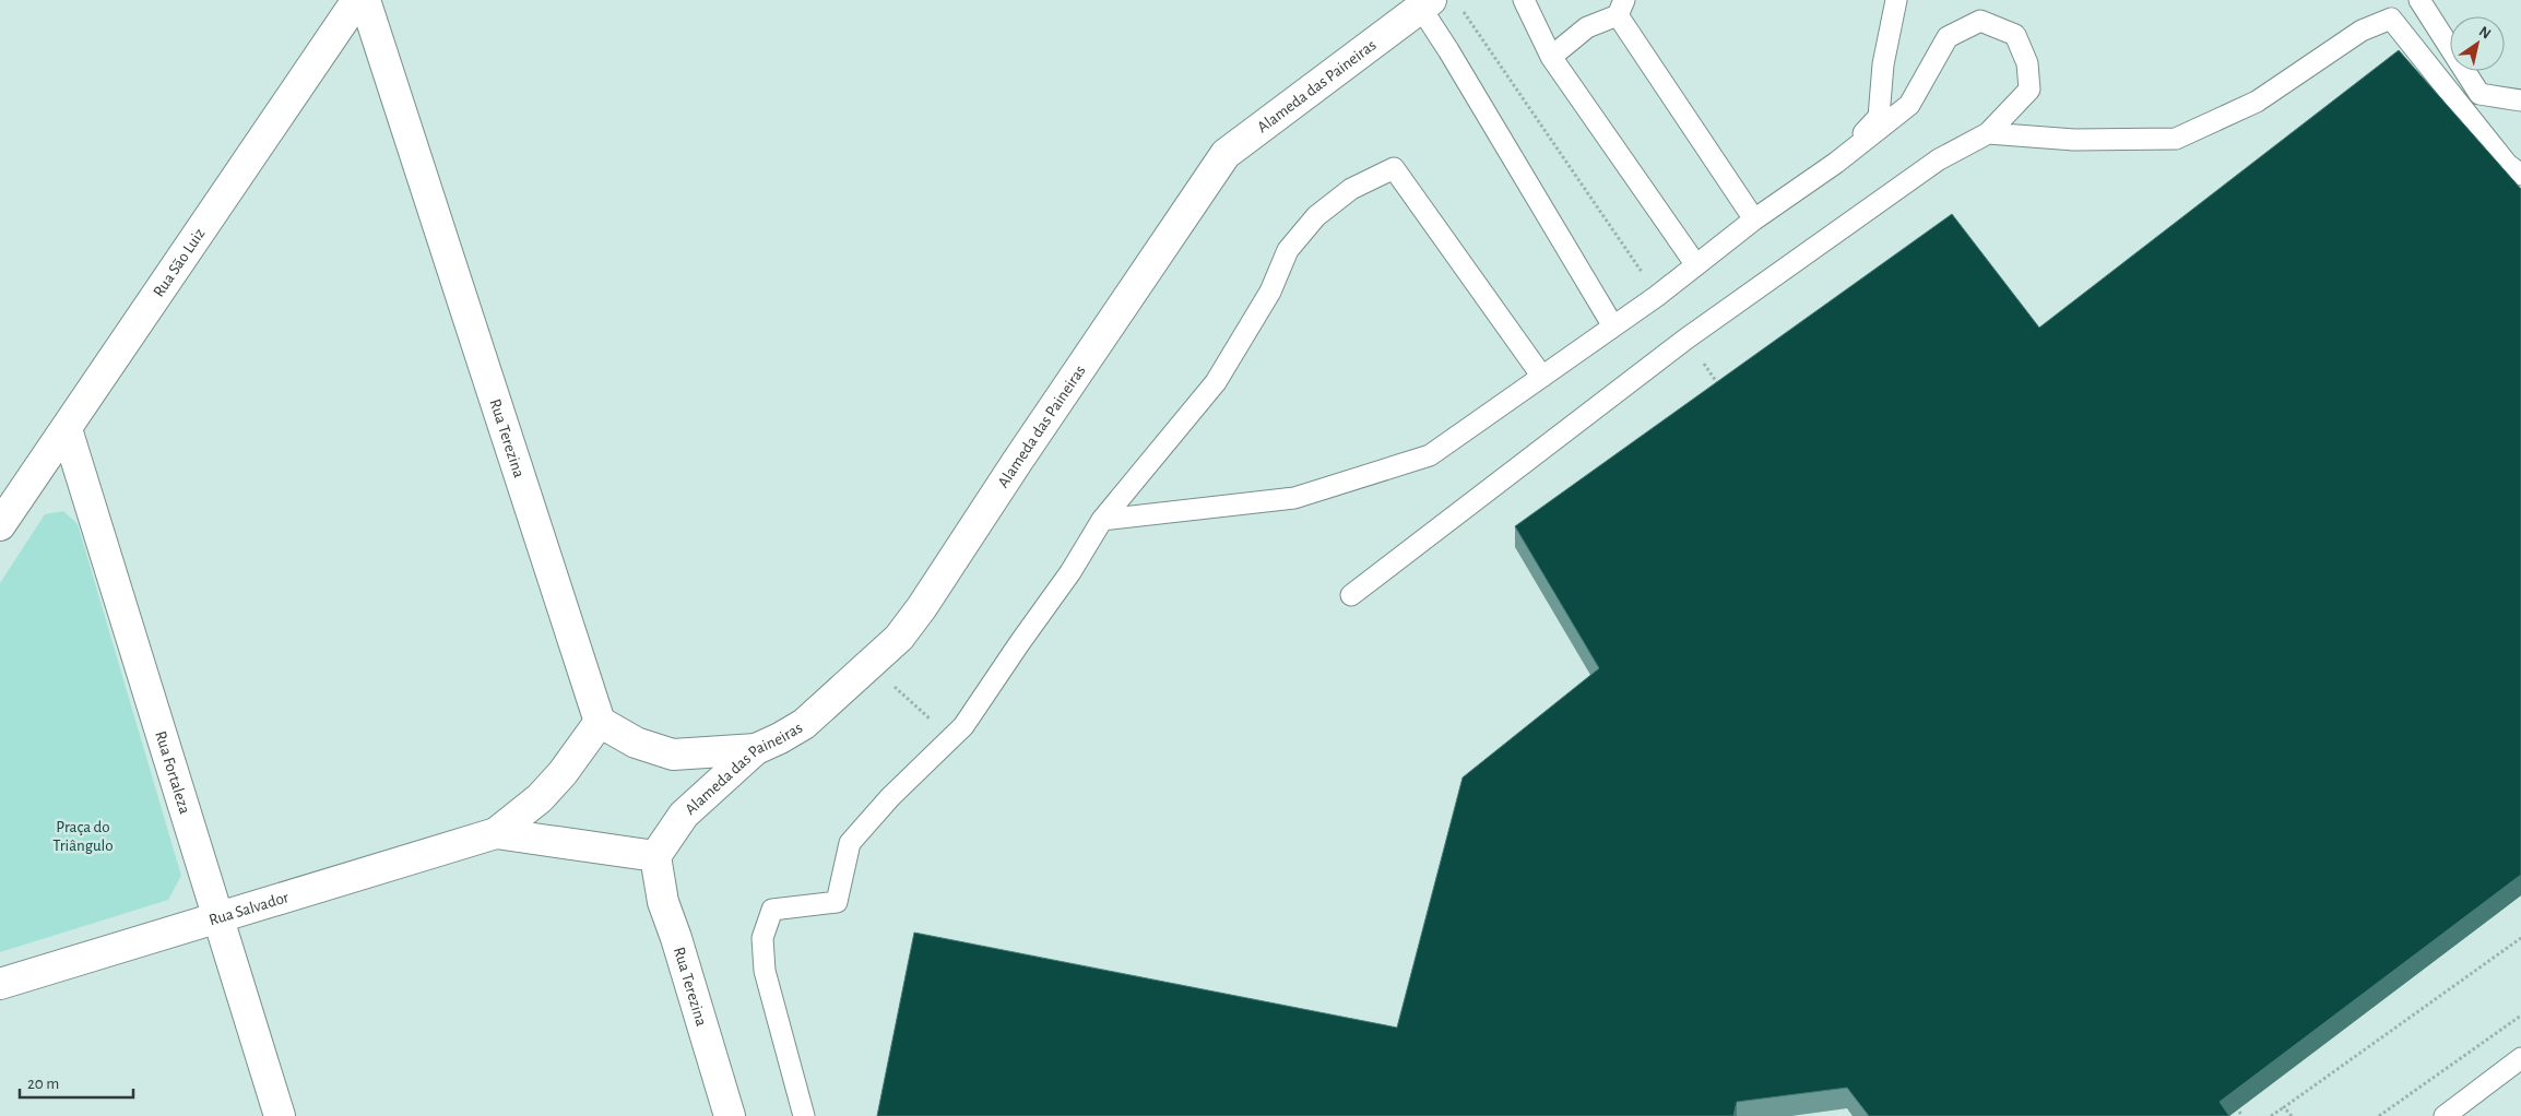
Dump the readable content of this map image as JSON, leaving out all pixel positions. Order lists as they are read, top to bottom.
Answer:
{
  "streets": {
    "street": [
      "Alameda das Paineiras",
      "Rua São Luiz",
      "Rua Terezina",
      "Rua Fortaleza",
      "Rua Salvador"
    ]
  },
  "crossings": [
    ["Alameda das Paineiras", "Rua Terezina"],
    ["Alameda das Paineiras", "Rua Salvador"],
    ["Rua São Luiz", "Rua Fortaleza"],
    ["Rua Terezina", "Rua Salvador"],
    ["Rua Fortaleza", "Rua Salvador"]
  ],
  "parks": ["Praça do Triângulo"],
  "scale_bar": "20 m",
  "north": "top right"
}
